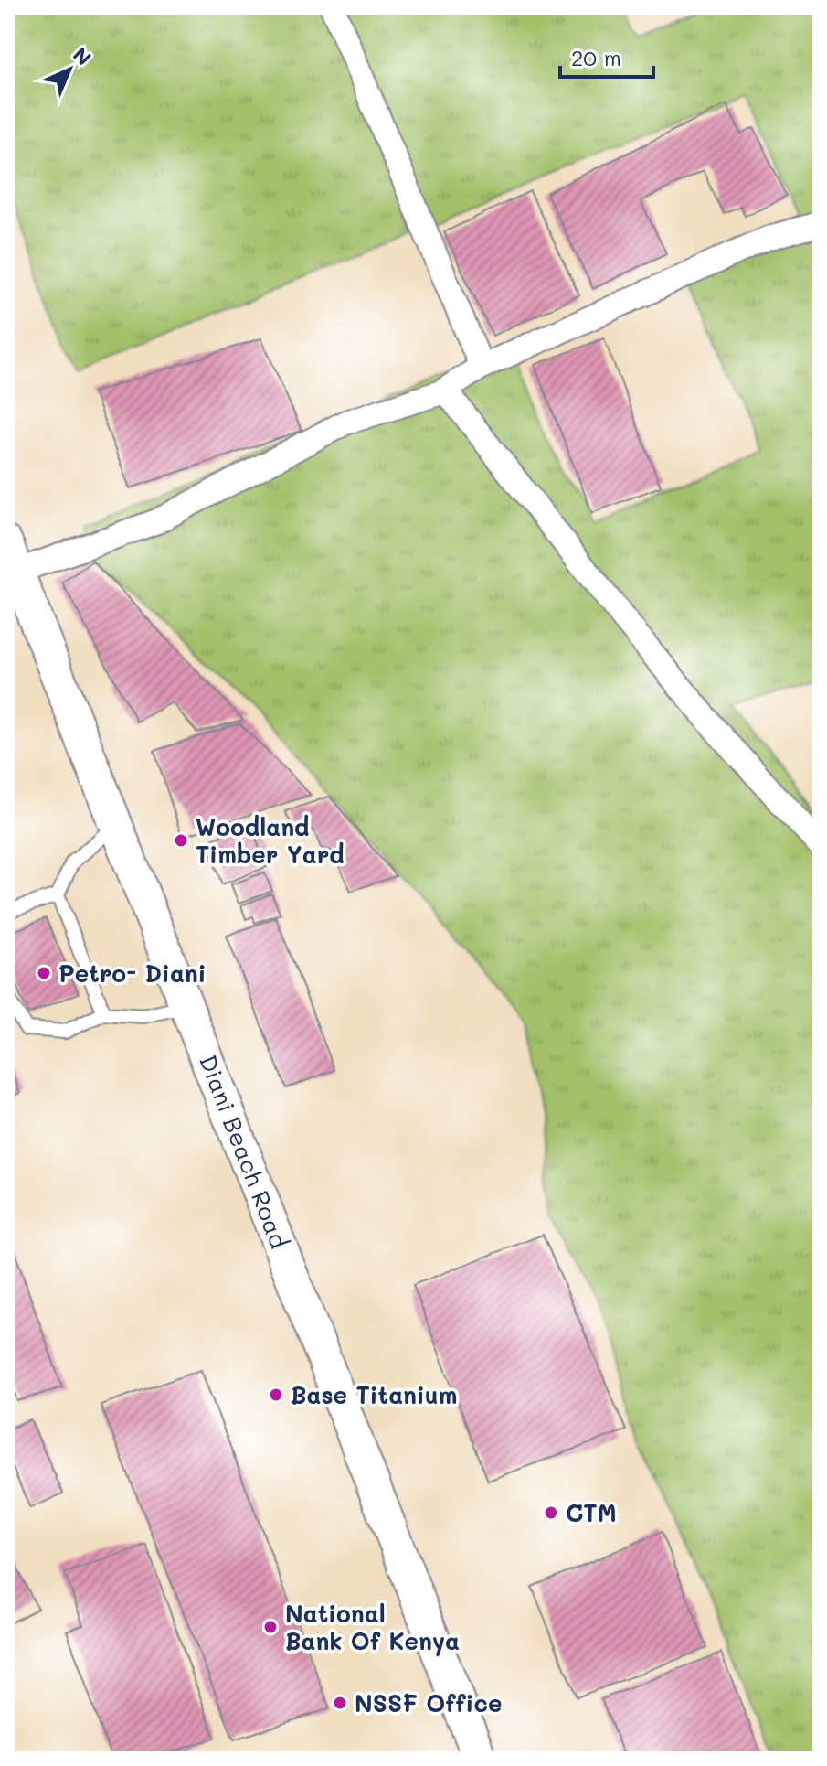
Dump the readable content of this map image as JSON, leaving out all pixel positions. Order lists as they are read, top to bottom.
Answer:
{
  "streets": {
    "main road": ["Diani Beach Road"]
  },
  "places": [
    "Woodland Timber Yard",
    "Petro- Diani",
    "Base Titanium",
    "CTM",
    "National Bank Of Kenya",
    "NSSF Office"
  ],
  "scale_bar": "20 m",
  "north": "top right"
}
